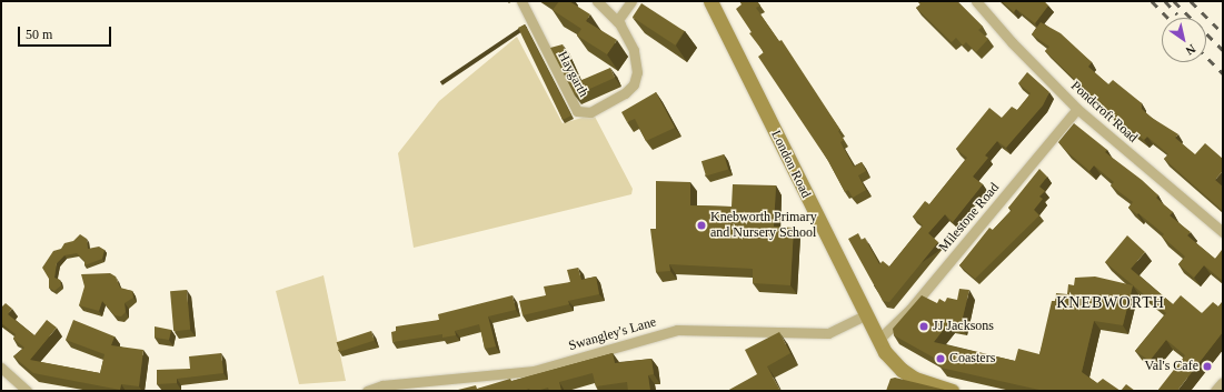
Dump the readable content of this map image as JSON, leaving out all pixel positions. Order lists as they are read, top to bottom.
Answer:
{
  "streets": {
    "main road": ["London Road"],
    "street": [
      "Haygarth",
      "Pondcroft Road",
      "Milestone Road",
      "Swangley's Lane"
    ]
  },
  "crossings": [
    ["Pondcroft Road", "Milestone Road"],
    ["London Road", "Milestone Road"],
    ["London Road", "Swangley's Lane"]
  ],
  "districts": ["KNEBWORTH"],
  "places": [
    "Knebworth Primary and Nursery School",
    "JJ Jacksons",
    "Coasters",
    "Val's Cafe"
  ],
  "scale_bar": "50 m",
  "north": "bottom right"
}
